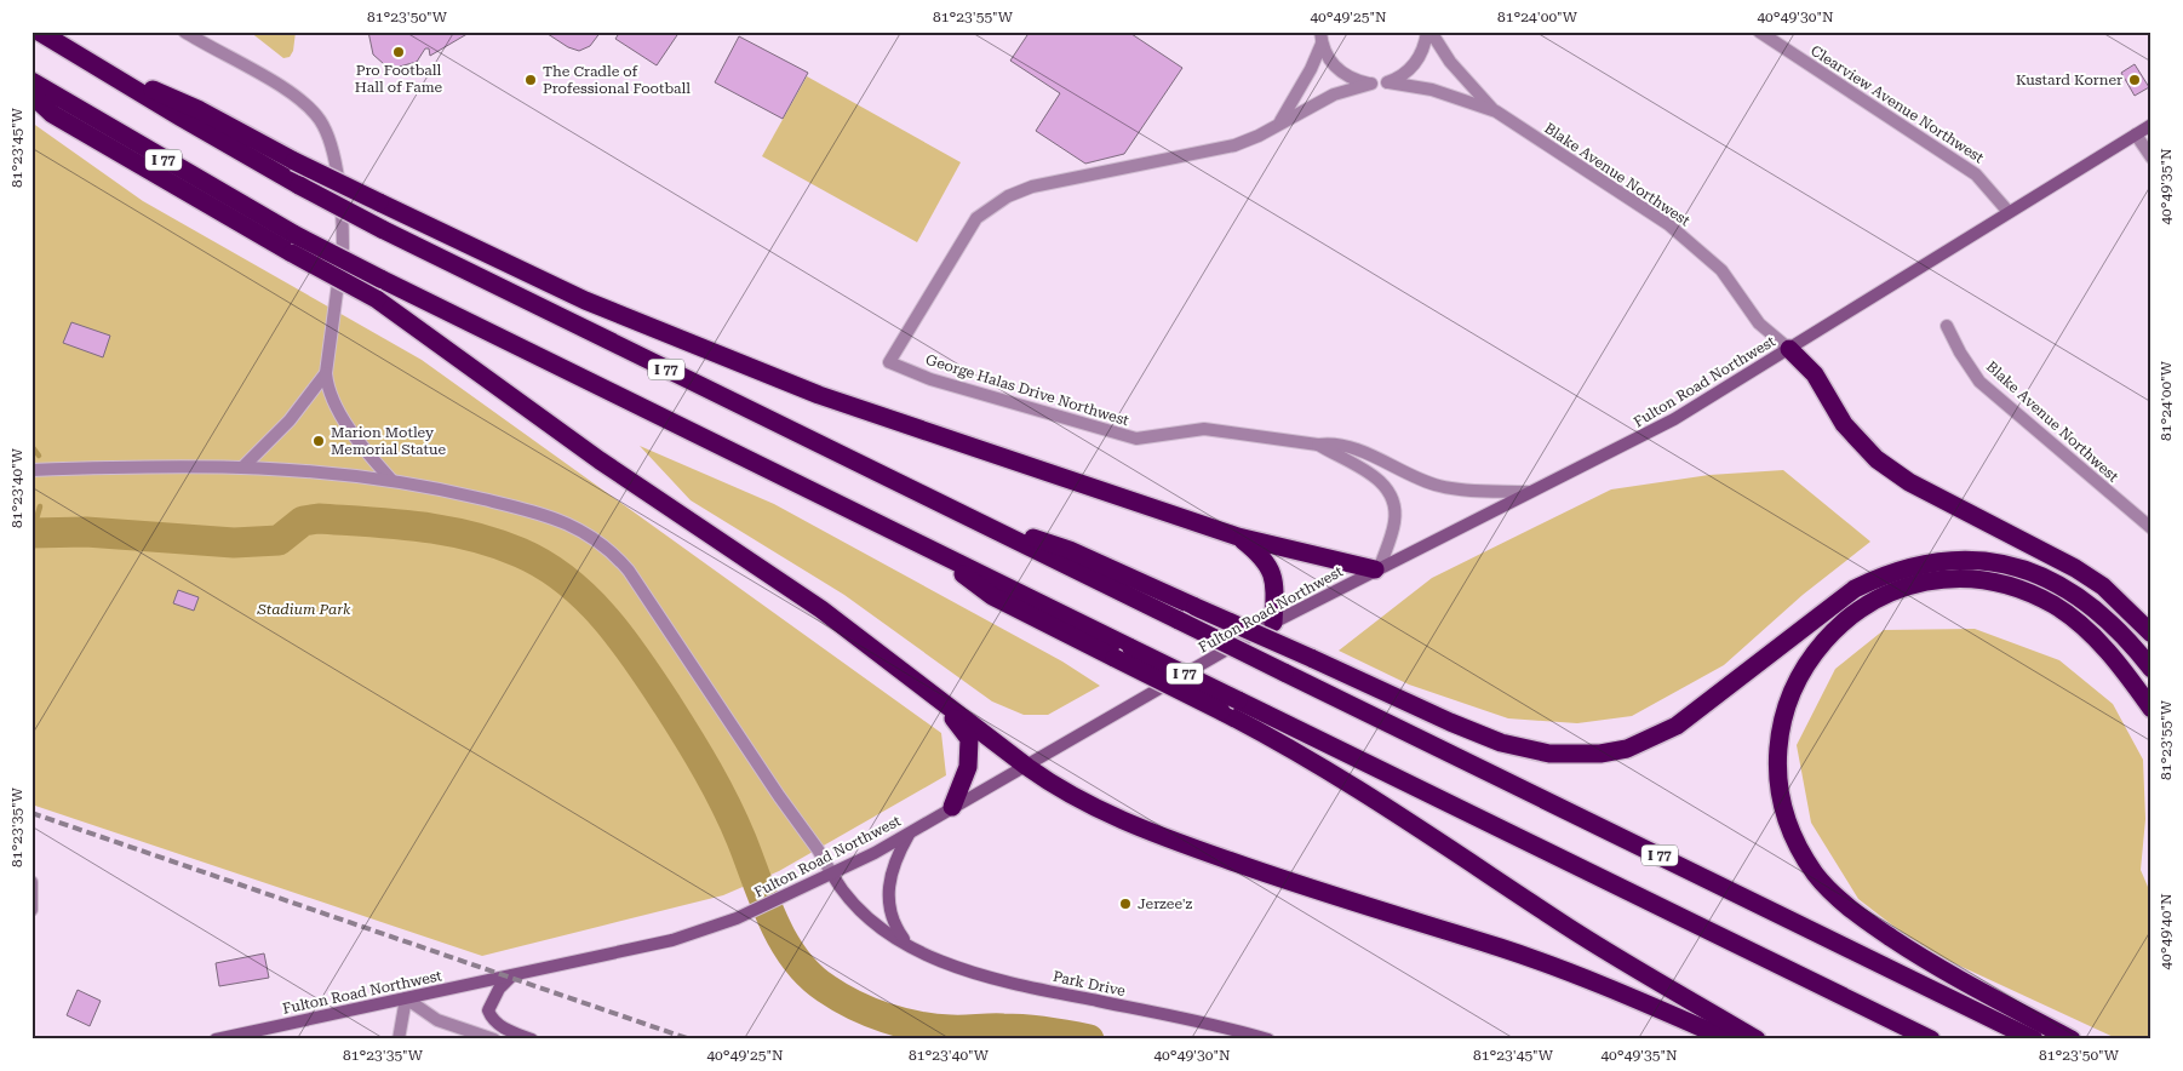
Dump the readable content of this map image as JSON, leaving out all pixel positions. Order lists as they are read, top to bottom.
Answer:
{
  "streets": {
    "highway": ["I 77"],
    "main road": ["Fulton Road Northwest", "Park Drive"],
    "street": ["Clearview Avenue Northwest", "Blake Avenue Northwest", "George Halas Drive Northwest"]
  },
  "crossings": [
    ["Clearview Avenue Northwest", "Fulton Road Northwest"],
    ["Blake Avenue Northwest", "Fulton Road Northwest"],
    ["Blake Avenue Northwest", "George Halas Drive Northwest"],
    ["Fulton Road Northwest", "George Halas Drive Northwest"],
    ["Fulton Road Northwest", "Park Drive"]
  ],
  "parks": ["Stadium Park"],
  "places": [
    "Pro Football Hall of Fame",
    "The Cradle of Professional Football",
    "Kustard Korner",
    "Marion Motley Memorial Statue",
    "Jerzee'z"
  ],
  "coordinates": [
    "81°23'50\"W",
    "81°23'55\"W",
    "40°49'25\"N",
    "81°24'00\"W",
    "40°49'30\"N",
    "81°23'45\"W",
    "40°49'35\"N",
    "81°23'40\"W",
    "81°23'35\"W",
    "40°49'40\"N"
  ]
}
